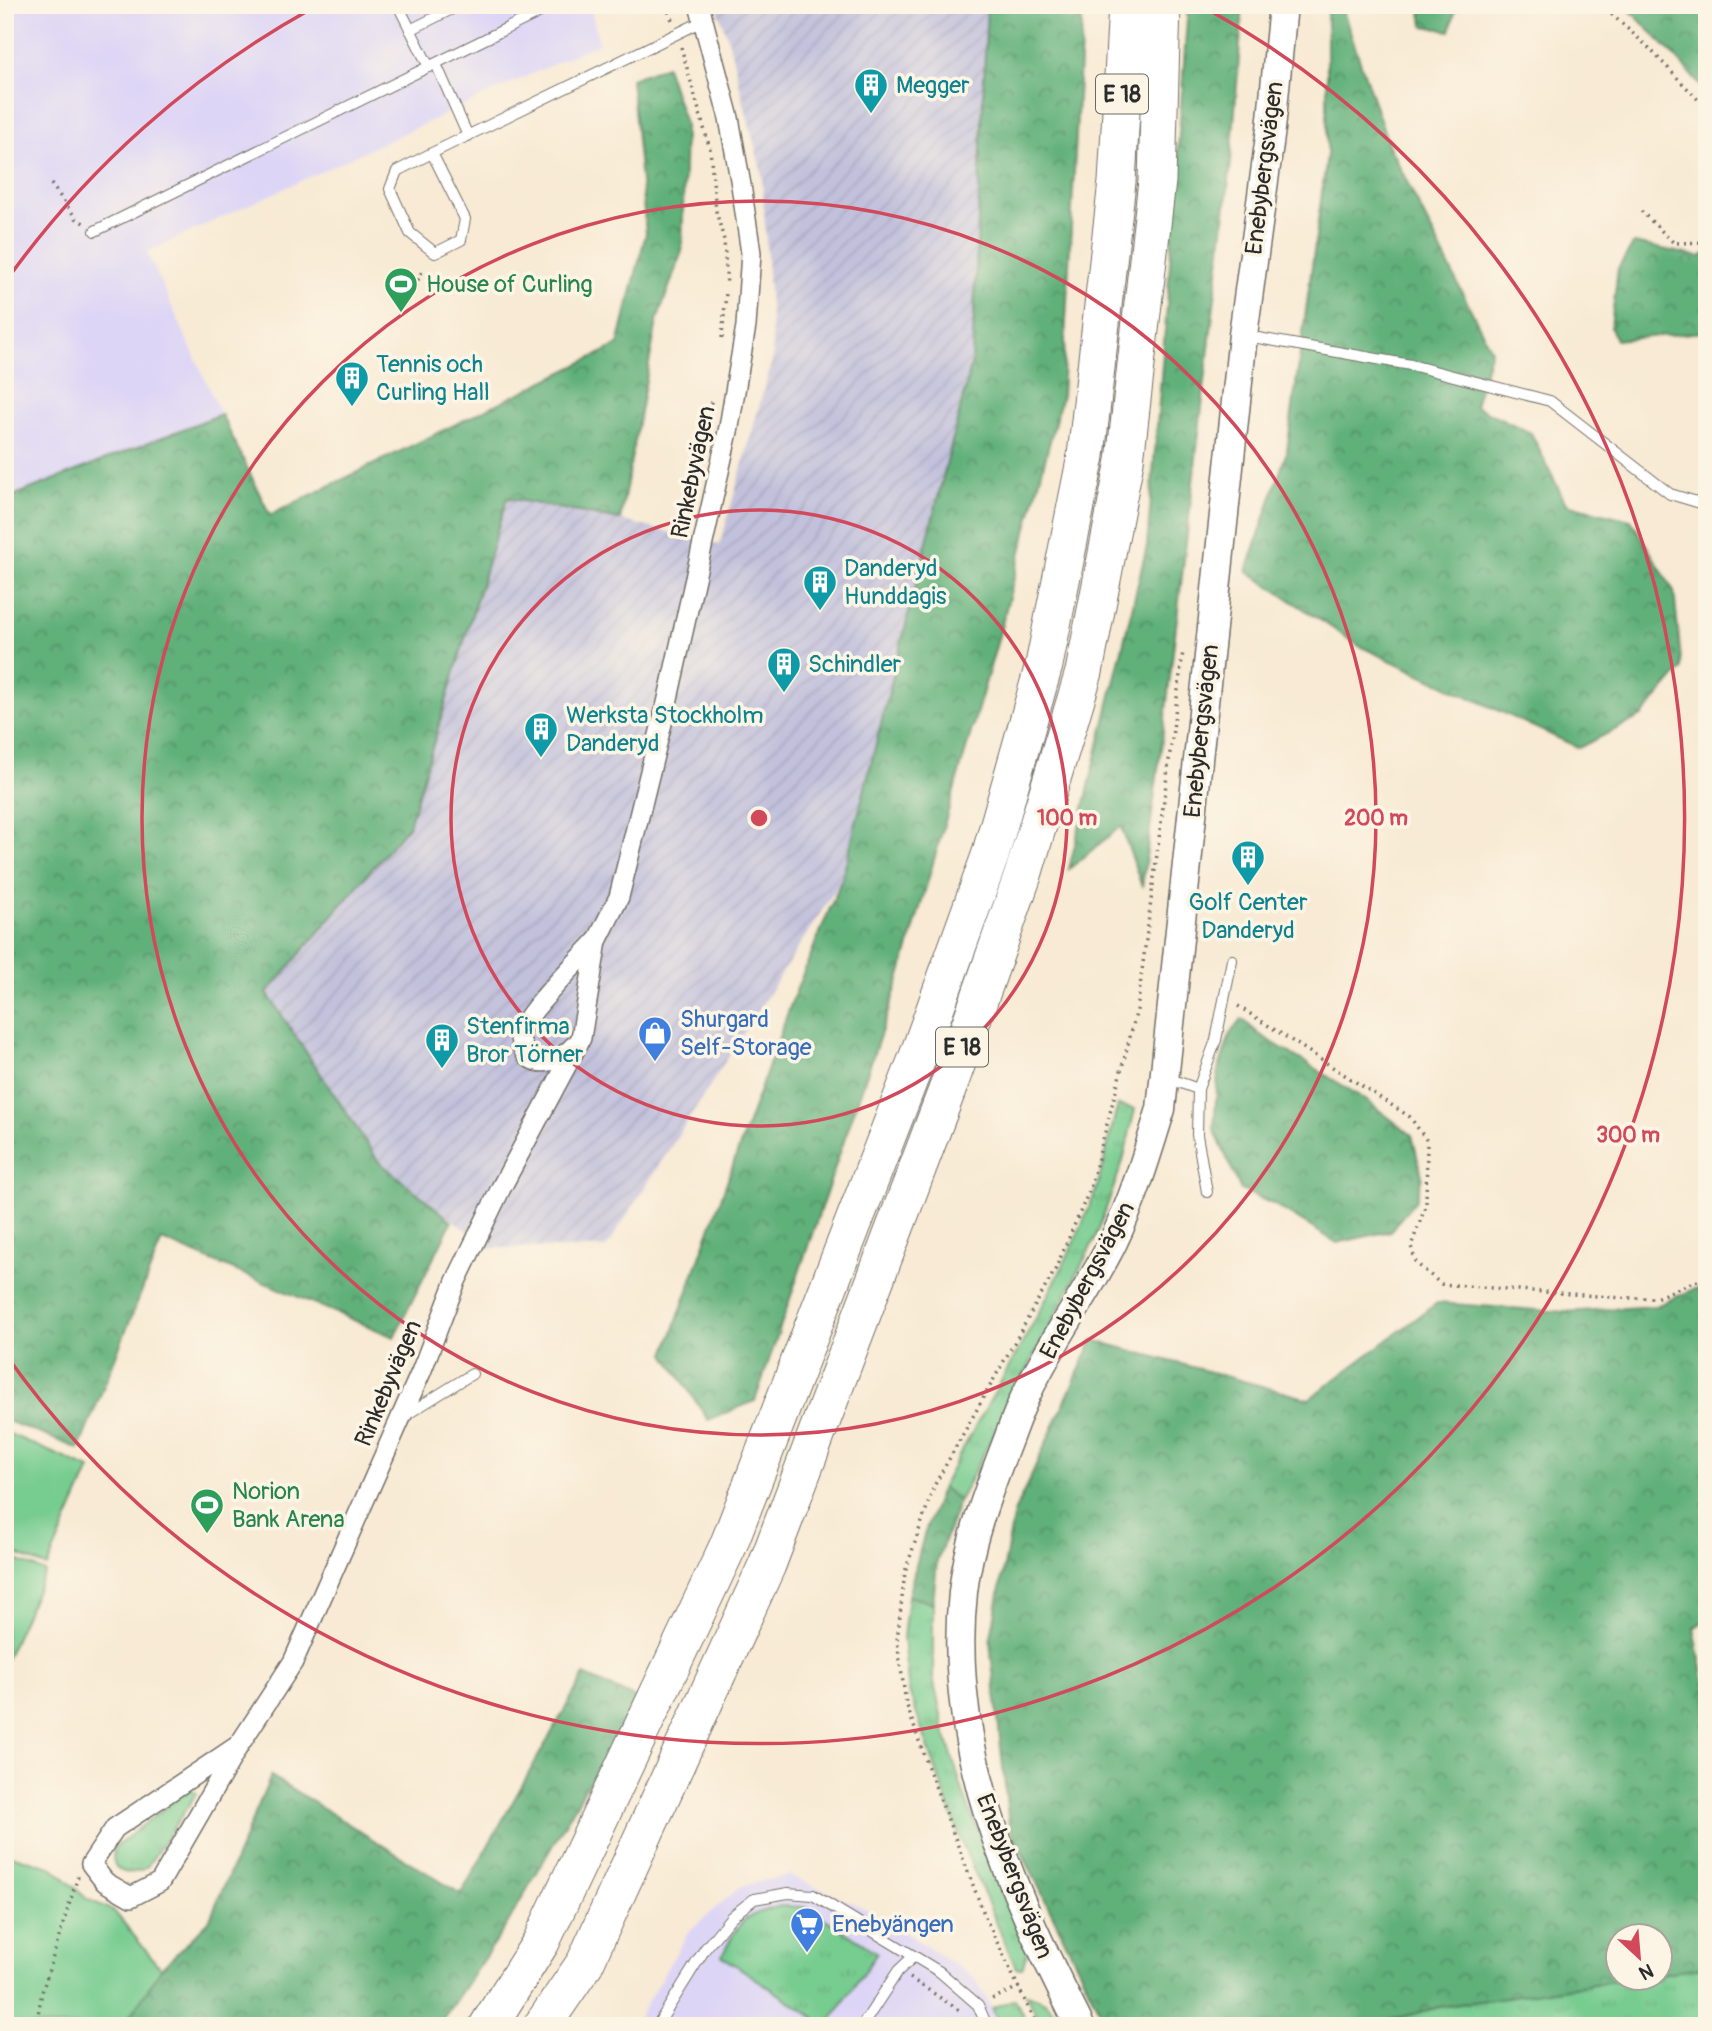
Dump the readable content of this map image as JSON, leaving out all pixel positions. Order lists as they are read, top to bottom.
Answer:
{
  "streets": {
    "highway": ["E 18"],
    "main road": ["Enebybergsvägen"],
    "street": ["Rinkebyvägen"]
  },
  "places": {
    "building": [
      "Megger",
      "Tennis och Curling Hall",
      "Danderyd Hunddagis",
      "Schindler",
      "Werksta Stockholm Danderyd",
      "Golf Center Danderyd",
      "Stenfirma Bror Törner"
    ],
    "sports": ["House of Curling", "Norion Bank Arena"],
    "shop": ["Shurgard Self-Storage"],
    "supermarket": ["Enebyängen"]
  },
  "north": "bottom right",
  "rings": ["100 m", "200 m", "300 m"]
}
